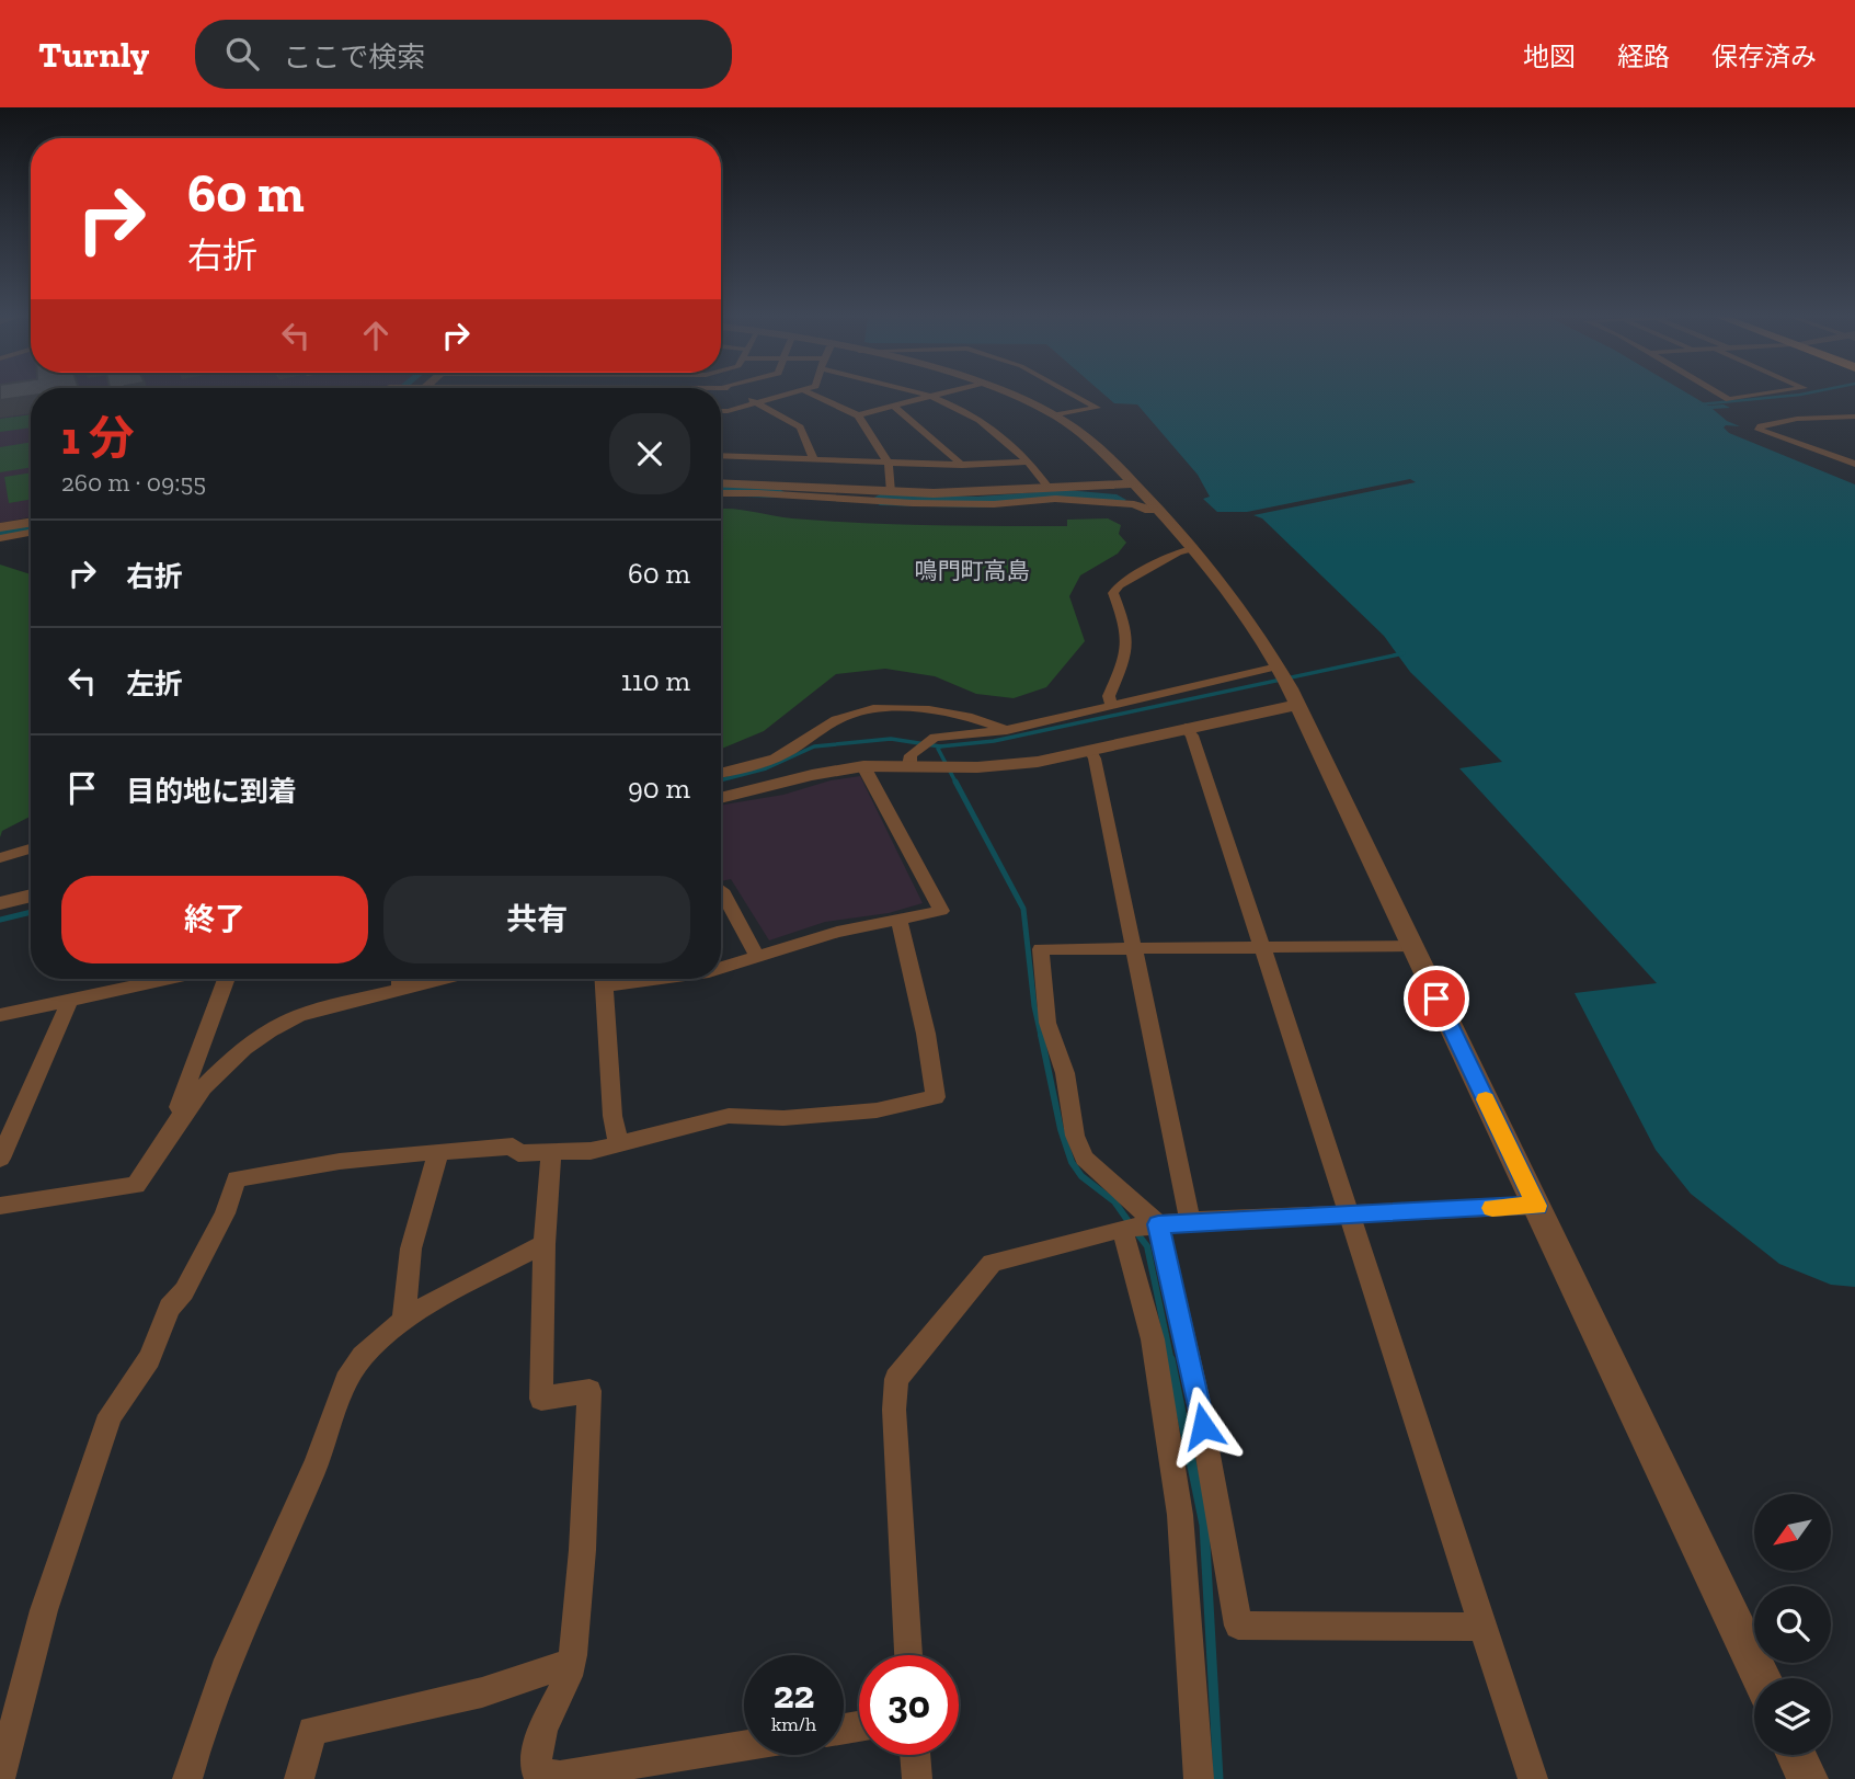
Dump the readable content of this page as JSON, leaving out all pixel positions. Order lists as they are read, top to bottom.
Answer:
{
  "districts": ["鳴門町高島"],
  "north": "bottom left",
  "page": {
    "header": "Turnly",
    "search": "ここで検索",
    "nav": ["地図", "経路", "保存済み"],
    "turn": ["60 m", "右折"],
    "heading": ["1 分", "260 m · 09:55"],
    "list": [
      {
        "name": "右折",
        "value": "60 m"
      },
      {
        "name": "左折",
        "value": "110 m"
      },
      {
        "name": "目的地に到着",
        "value": "90 m"
      }
    ],
    "buttons": ["終了", "共有"],
    "speed": "22 km/h",
    "limit": "30"
  }
}
